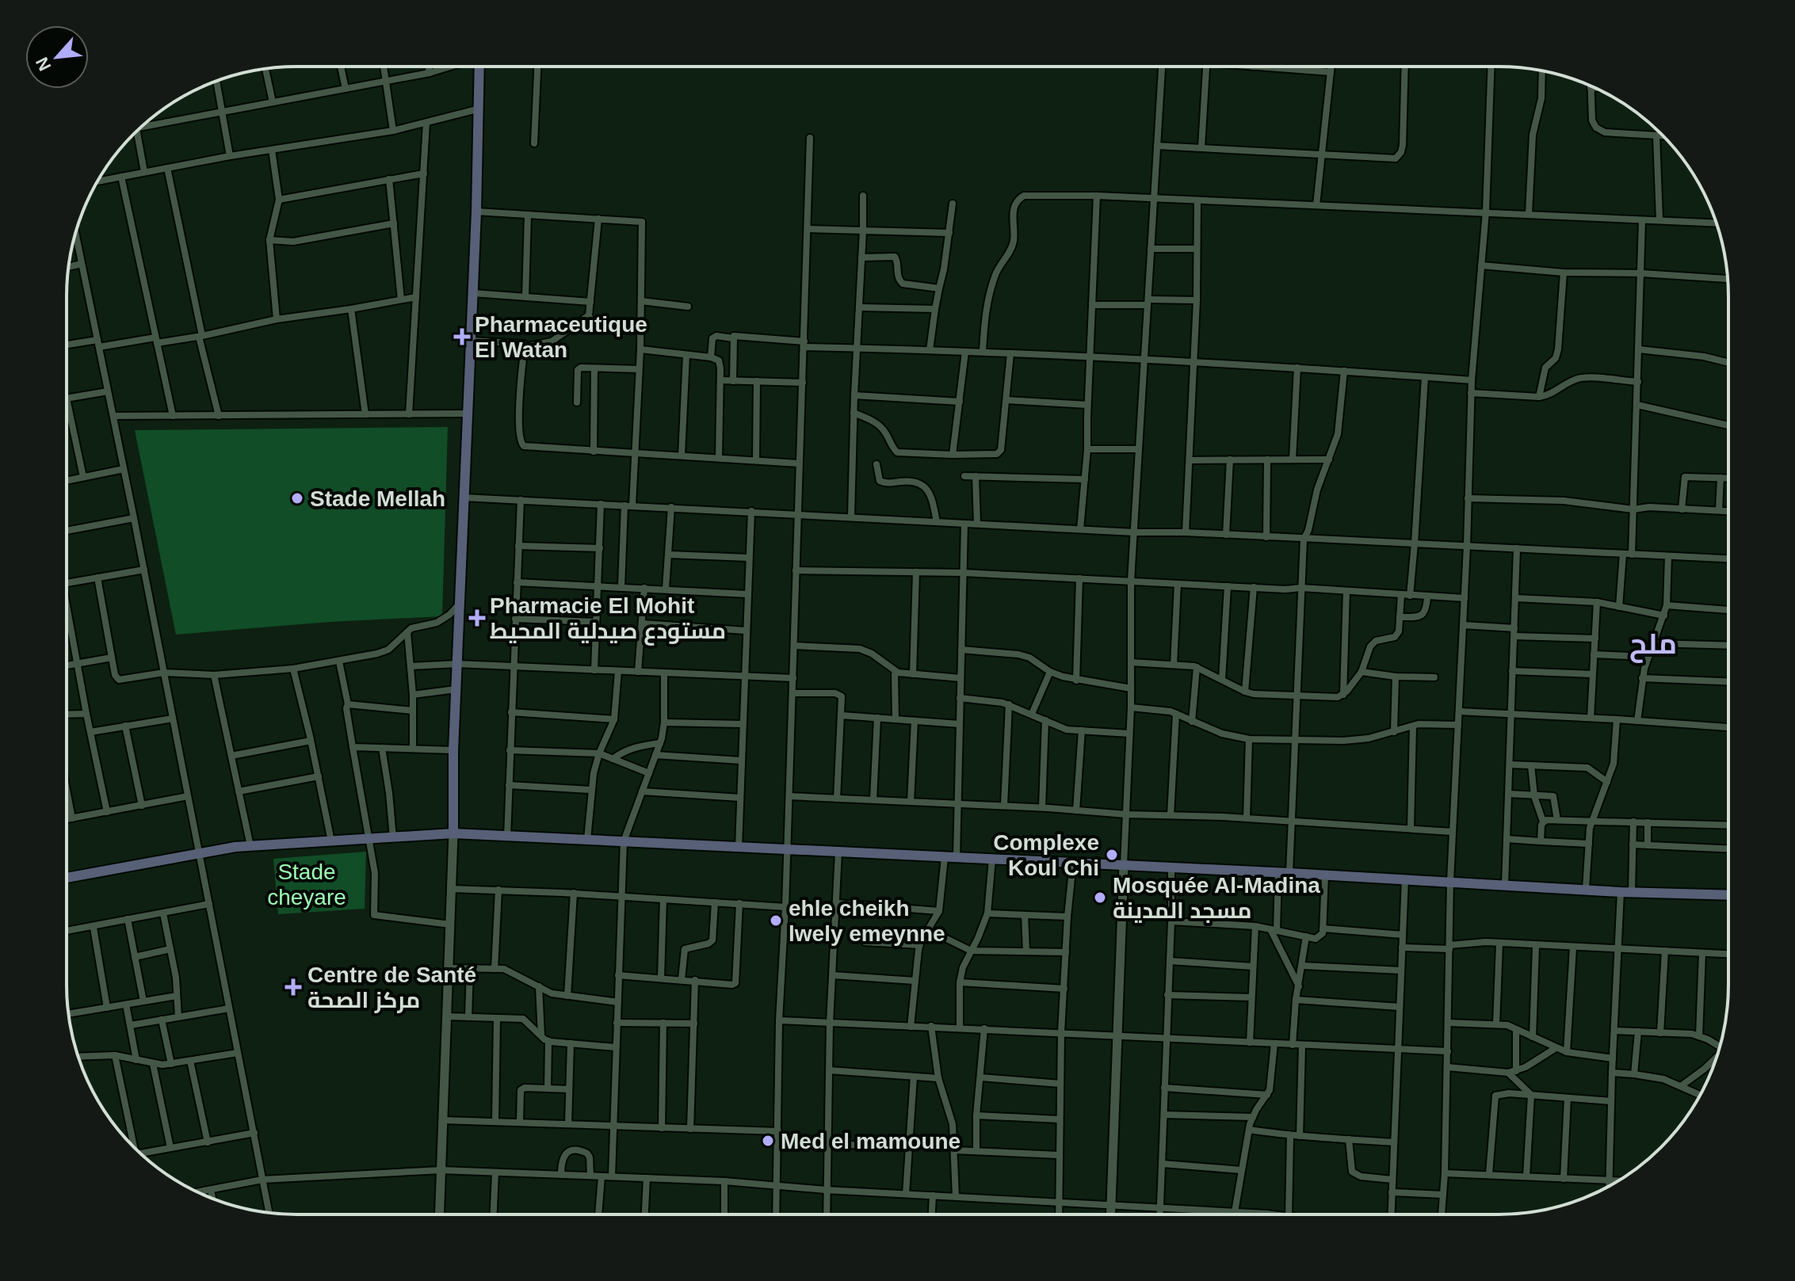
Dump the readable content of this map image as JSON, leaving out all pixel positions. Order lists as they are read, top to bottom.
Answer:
{
  "districts": ["ملح"],
  "parks": ["Stade cheyare"],
  "places": {
    "health": ["Pharmaceutique El Watan", "Pharmacie El Mohit مستودع صيدلية المحيط", "Centre de Santé مركز الصحة"],
    "other": [
      "Stade Mellah",
      "Complexe Koul Chi",
      "Mosquée Al-Madina مسجد المدينة",
      "ehle cheikh lwely emeynne",
      "Med el mamoune"
    ]
  },
  "north": "bottom left"
}
